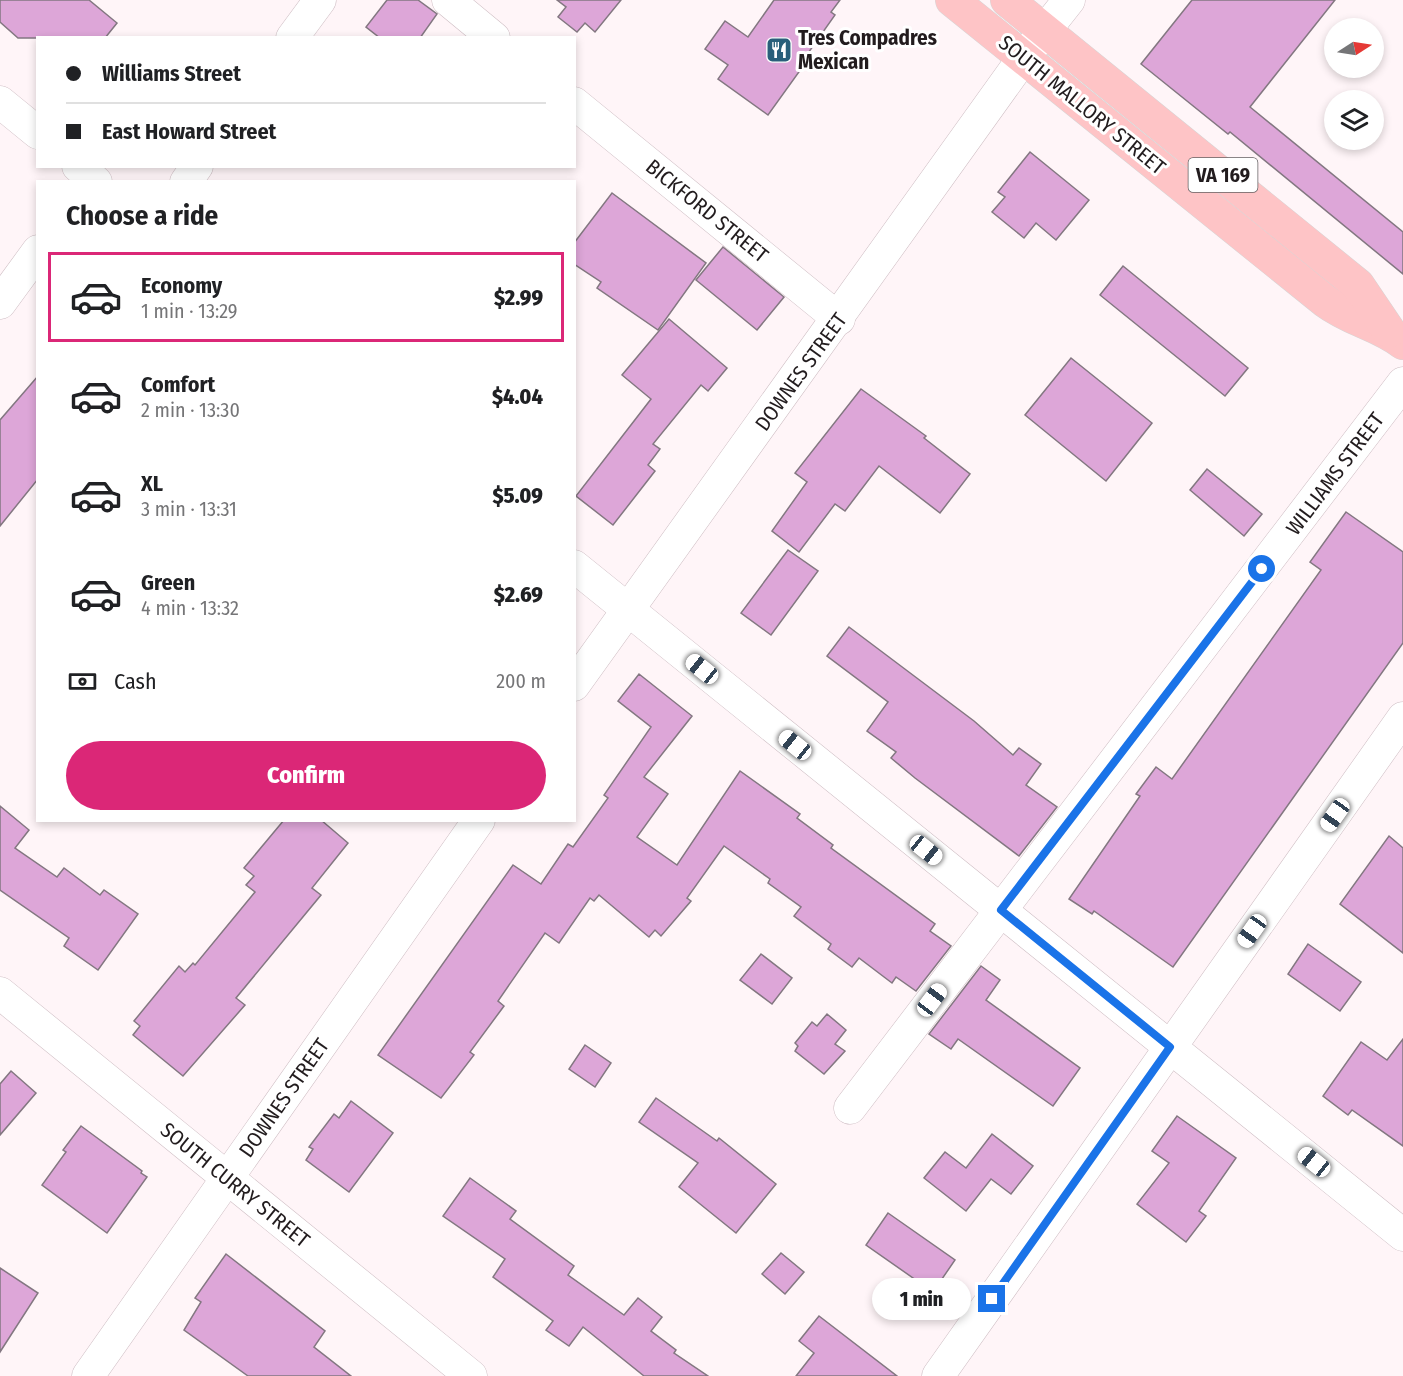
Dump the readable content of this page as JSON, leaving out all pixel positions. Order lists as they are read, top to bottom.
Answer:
{
  "streets": {
    "main road": ["SOUTH MALLORY STREET", "VA 169"],
    "street": [
      "BICKFORD STREET",
      "DOWNES STREET",
      "WILLIAMS STREET",
      "SOUTH CURRY STREET"
    ]
  },
  "crossings": [
    ["SOUTH MALLORY STREET", "DOWNES STREET"],
    ["BICKFORD STREET", "DOWNES STREET"],
    ["DOWNES STREET", "SOUTH CURRY STREET"]
  ],
  "places": {
    "restaurant": ["Tres Compadres Mexican"]
  },
  "north": "right",
  "page": {
    "banner": ["Williams Street", "East Howard Street"],
    "heading": "Choose a ride",
    "list": [
      {
        "name": "Economy",
        "note": "1 min · 13:29",
        "value": "$2.99"
      },
      {
        "name": "Comfort",
        "note": "2 min · 13:30",
        "value": "$4.04"
      },
      {
        "name": "XL",
        "note": "3 min · 13:31",
        "value": "$5.09"
      },
      {
        "name": "Green",
        "note": "4 min · 13:32",
        "value": "$2.69"
      }
    ],
    "pay": ["Cash", "200 m"],
    "buttons": "Confirm",
    "bubble": "1 min"
  }
}
